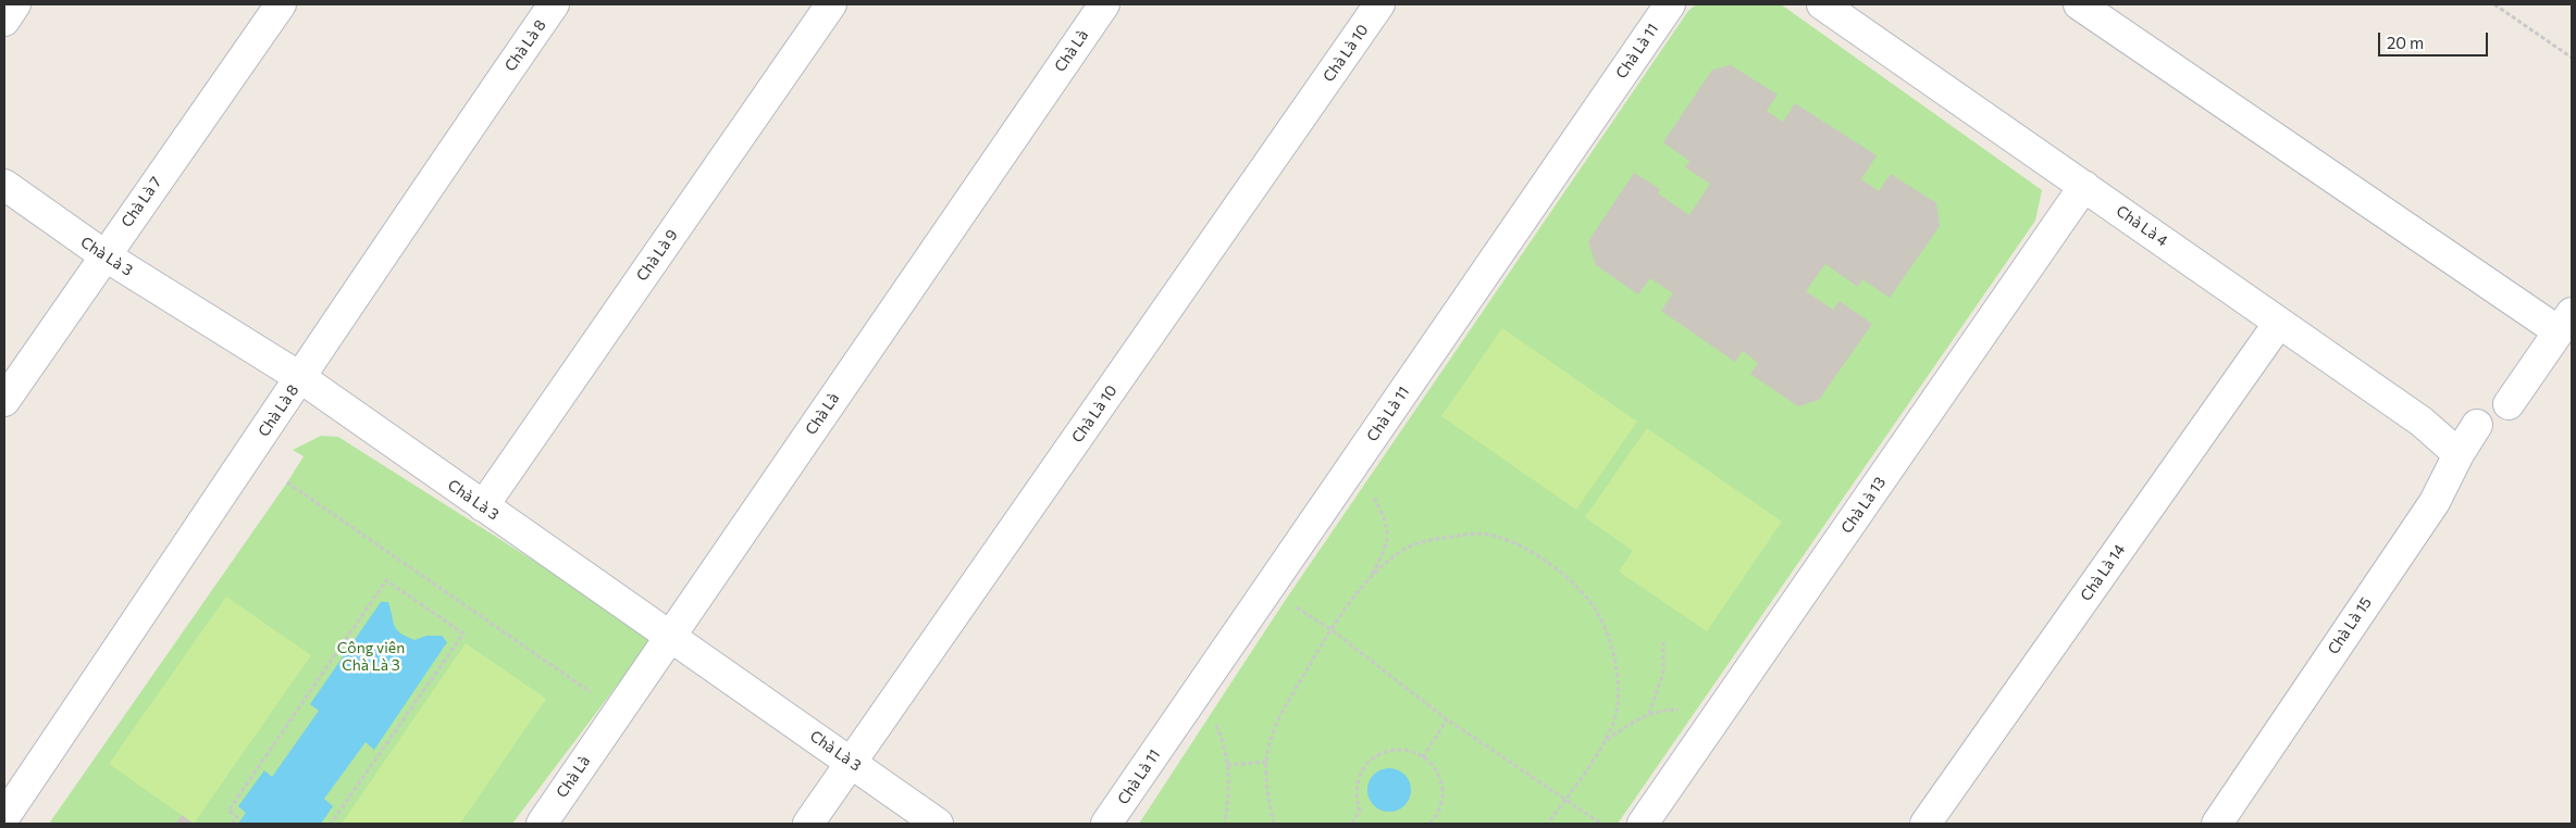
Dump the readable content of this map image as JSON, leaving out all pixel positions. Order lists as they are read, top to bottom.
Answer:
{
  "streets": {
    "street": [
      "Chà Là 8",
      "Chà Là",
      "Chà Là 11",
      "Chà Là 10",
      "Chà Là 7",
      "Chà Là 4",
      "Chà Là 9",
      "Chà Là 3",
      "Chà Là 13",
      "Chà Là 14",
      "Chà Là 15"
    ]
  },
  "crossings": [
    ["Chà Là 8", "Chà Là 3"],
    ["Chà Là", "Chà Là 3"],
    ["Chà Là 10", "Chà Là 3"],
    ["Chà Là 7", "Chà Là 3"],
    ["Chà Là 4", "Chà Là 13"],
    ["Chà Là 4", "Chà Là 14"],
    ["Chà Là 4", "Chà Là 15"],
    ["Chà Là 9", "Chà Là 3"]
  ],
  "parks": ["Công viên Chà Là 3"],
  "scale_bar": "20 m"
}
